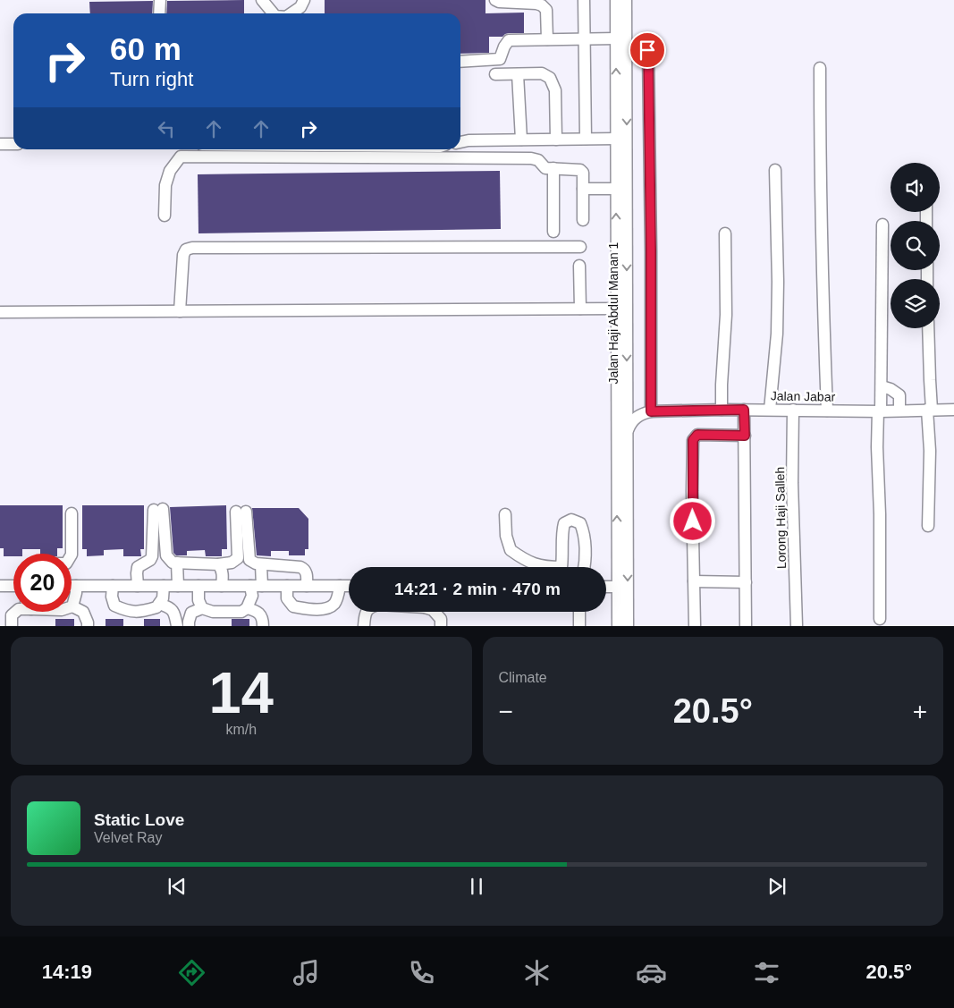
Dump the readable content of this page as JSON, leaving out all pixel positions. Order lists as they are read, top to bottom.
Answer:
{
  "streets": {
    "street": ["Jalan Haji Abdul Manan 1", "Jalan Jabar", "Lorong Haji Salleh"]
  },
  "crossings": [
    ["Jalan Jabar", "Lorong Haji Salleh"]
  ],
  "page": {
    "turn": ["60 m", "Turn right"],
    "limit": "20",
    "trip": "14:21 · 2 min · 470 m",
    "tile": [
      ["14", "km/h"],
      "Climate"
    ],
    "heat": ["−", "20.5°", "+"],
    "song": ["Static Love", "Velvet Ray"],
    "tabs": ["14:19", "20.5°"]
  }
}
